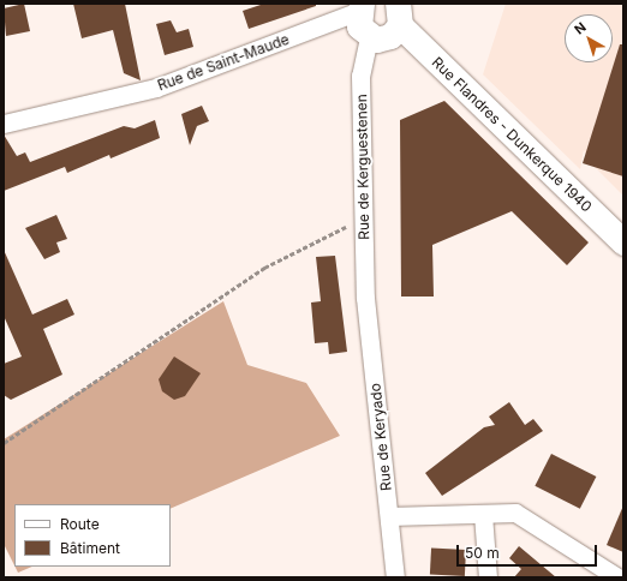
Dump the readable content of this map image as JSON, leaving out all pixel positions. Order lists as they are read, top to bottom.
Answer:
{
  "streets": {
    "street": [
      "Rue de Saint-Maude",
      "Rue Flandres - Dunkerque 1940",
      "Rue de Kerguestenen",
      "Rue de Keryado"
    ]
  },
  "crossings": [
    ["Rue de Kerguestenen", "Rue de Keryado"]
  ],
  "legend": ["Route", "Bâtiment"],
  "scale_bar": "50 m",
  "north": "top left"
}
